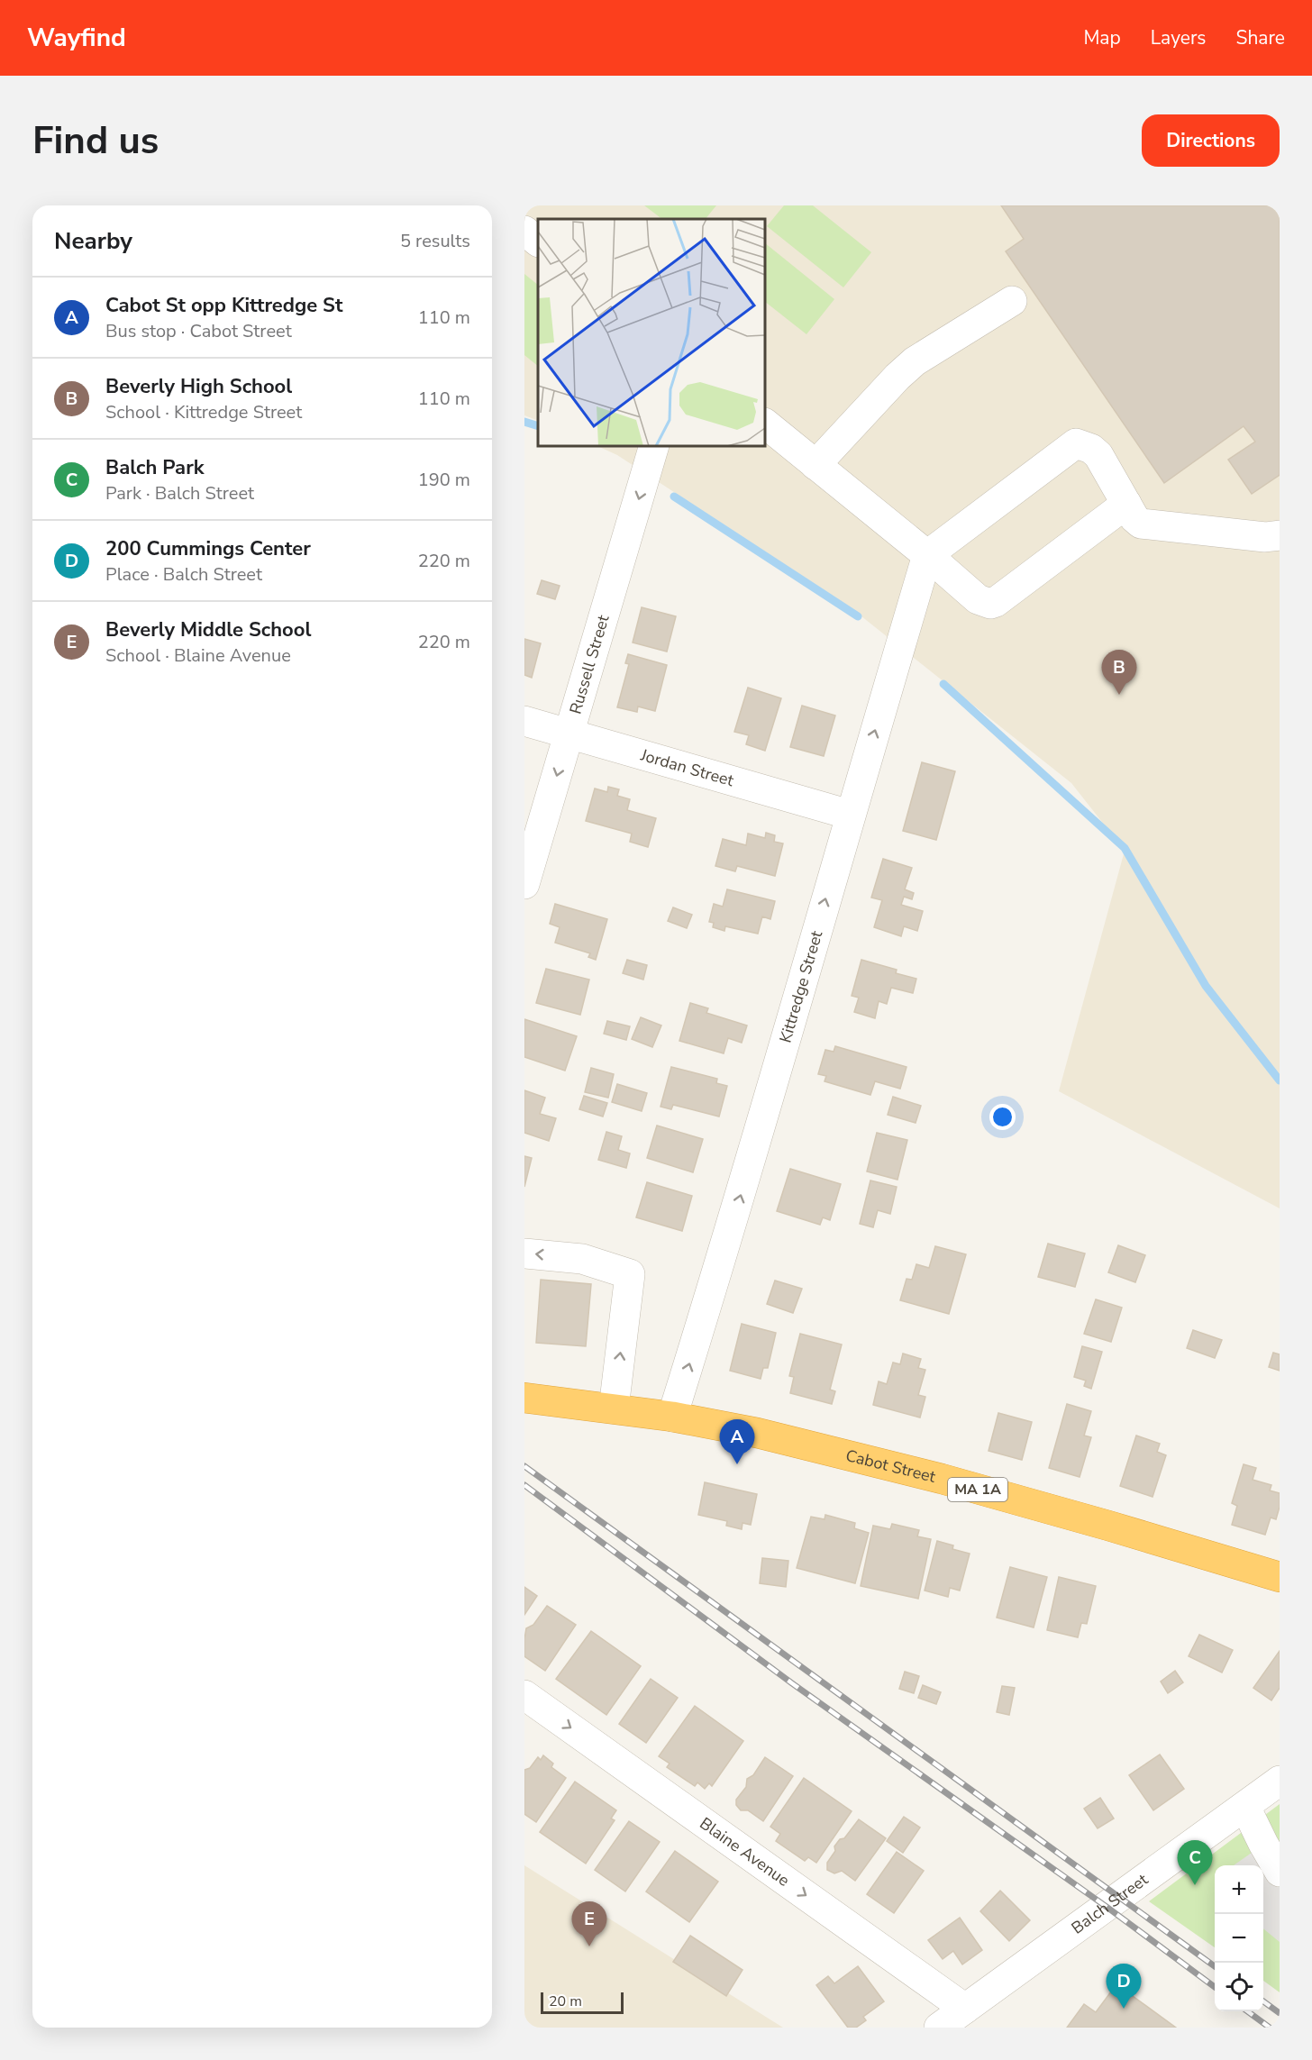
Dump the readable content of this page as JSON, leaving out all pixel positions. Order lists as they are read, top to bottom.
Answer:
{
  "streets": {
    "highway": ["Cabot Street", "MA 1A"],
    "street": [
      "Russell Street",
      "Jordan Street",
      "Kittredge Street",
      "Blaine Avenue",
      "Balch Street"
    ]
  },
  "crossings": [
    ["Russell Street", "Jordan Street"],
    ["Jordan Street", "Kittredge Street"],
    ["Kittredge Street", "Cabot Street"],
    ["Blaine Avenue", "Balch Street"]
  ],
  "one_way": ["Russell Street", "Kittredge Street", "Blaine Avenue"],
  "scale_bar": "20 m",
  "page": {
    "header": "Wayfind",
    "nav": ["Map", "Layers", "Share"],
    "buttons": "Directions",
    "title": "Find us",
    "heading": ["Nearby", "5 results"],
    "list": [
      {
        "mark": "A",
        "name": "Cabot St opp Kittredge St",
        "note": "Bus stop · Cabot Street",
        "value": "110 m"
      },
      {
        "mark": "B",
        "name": "Beverly High School",
        "note": "School · Kittredge Street",
        "value": "110 m"
      },
      {
        "mark": "C",
        "name": "Balch Park",
        "note": "Park · Balch Street",
        "value": "190 m"
      },
      {
        "mark": "D",
        "name": "200 Cummings Center",
        "note": "Place · Balch Street",
        "value": "220 m"
      },
      {
        "mark": "E",
        "name": "Beverly Middle School",
        "note": "School · Blaine Avenue",
        "value": "220 m"
      }
    ],
    "pins": [
      "B",
      "A",
      "C",
      "E",
      "D"
    ],
    "map_buttons": ["+", "−"],
    "scale": "20 m"
  }
}
